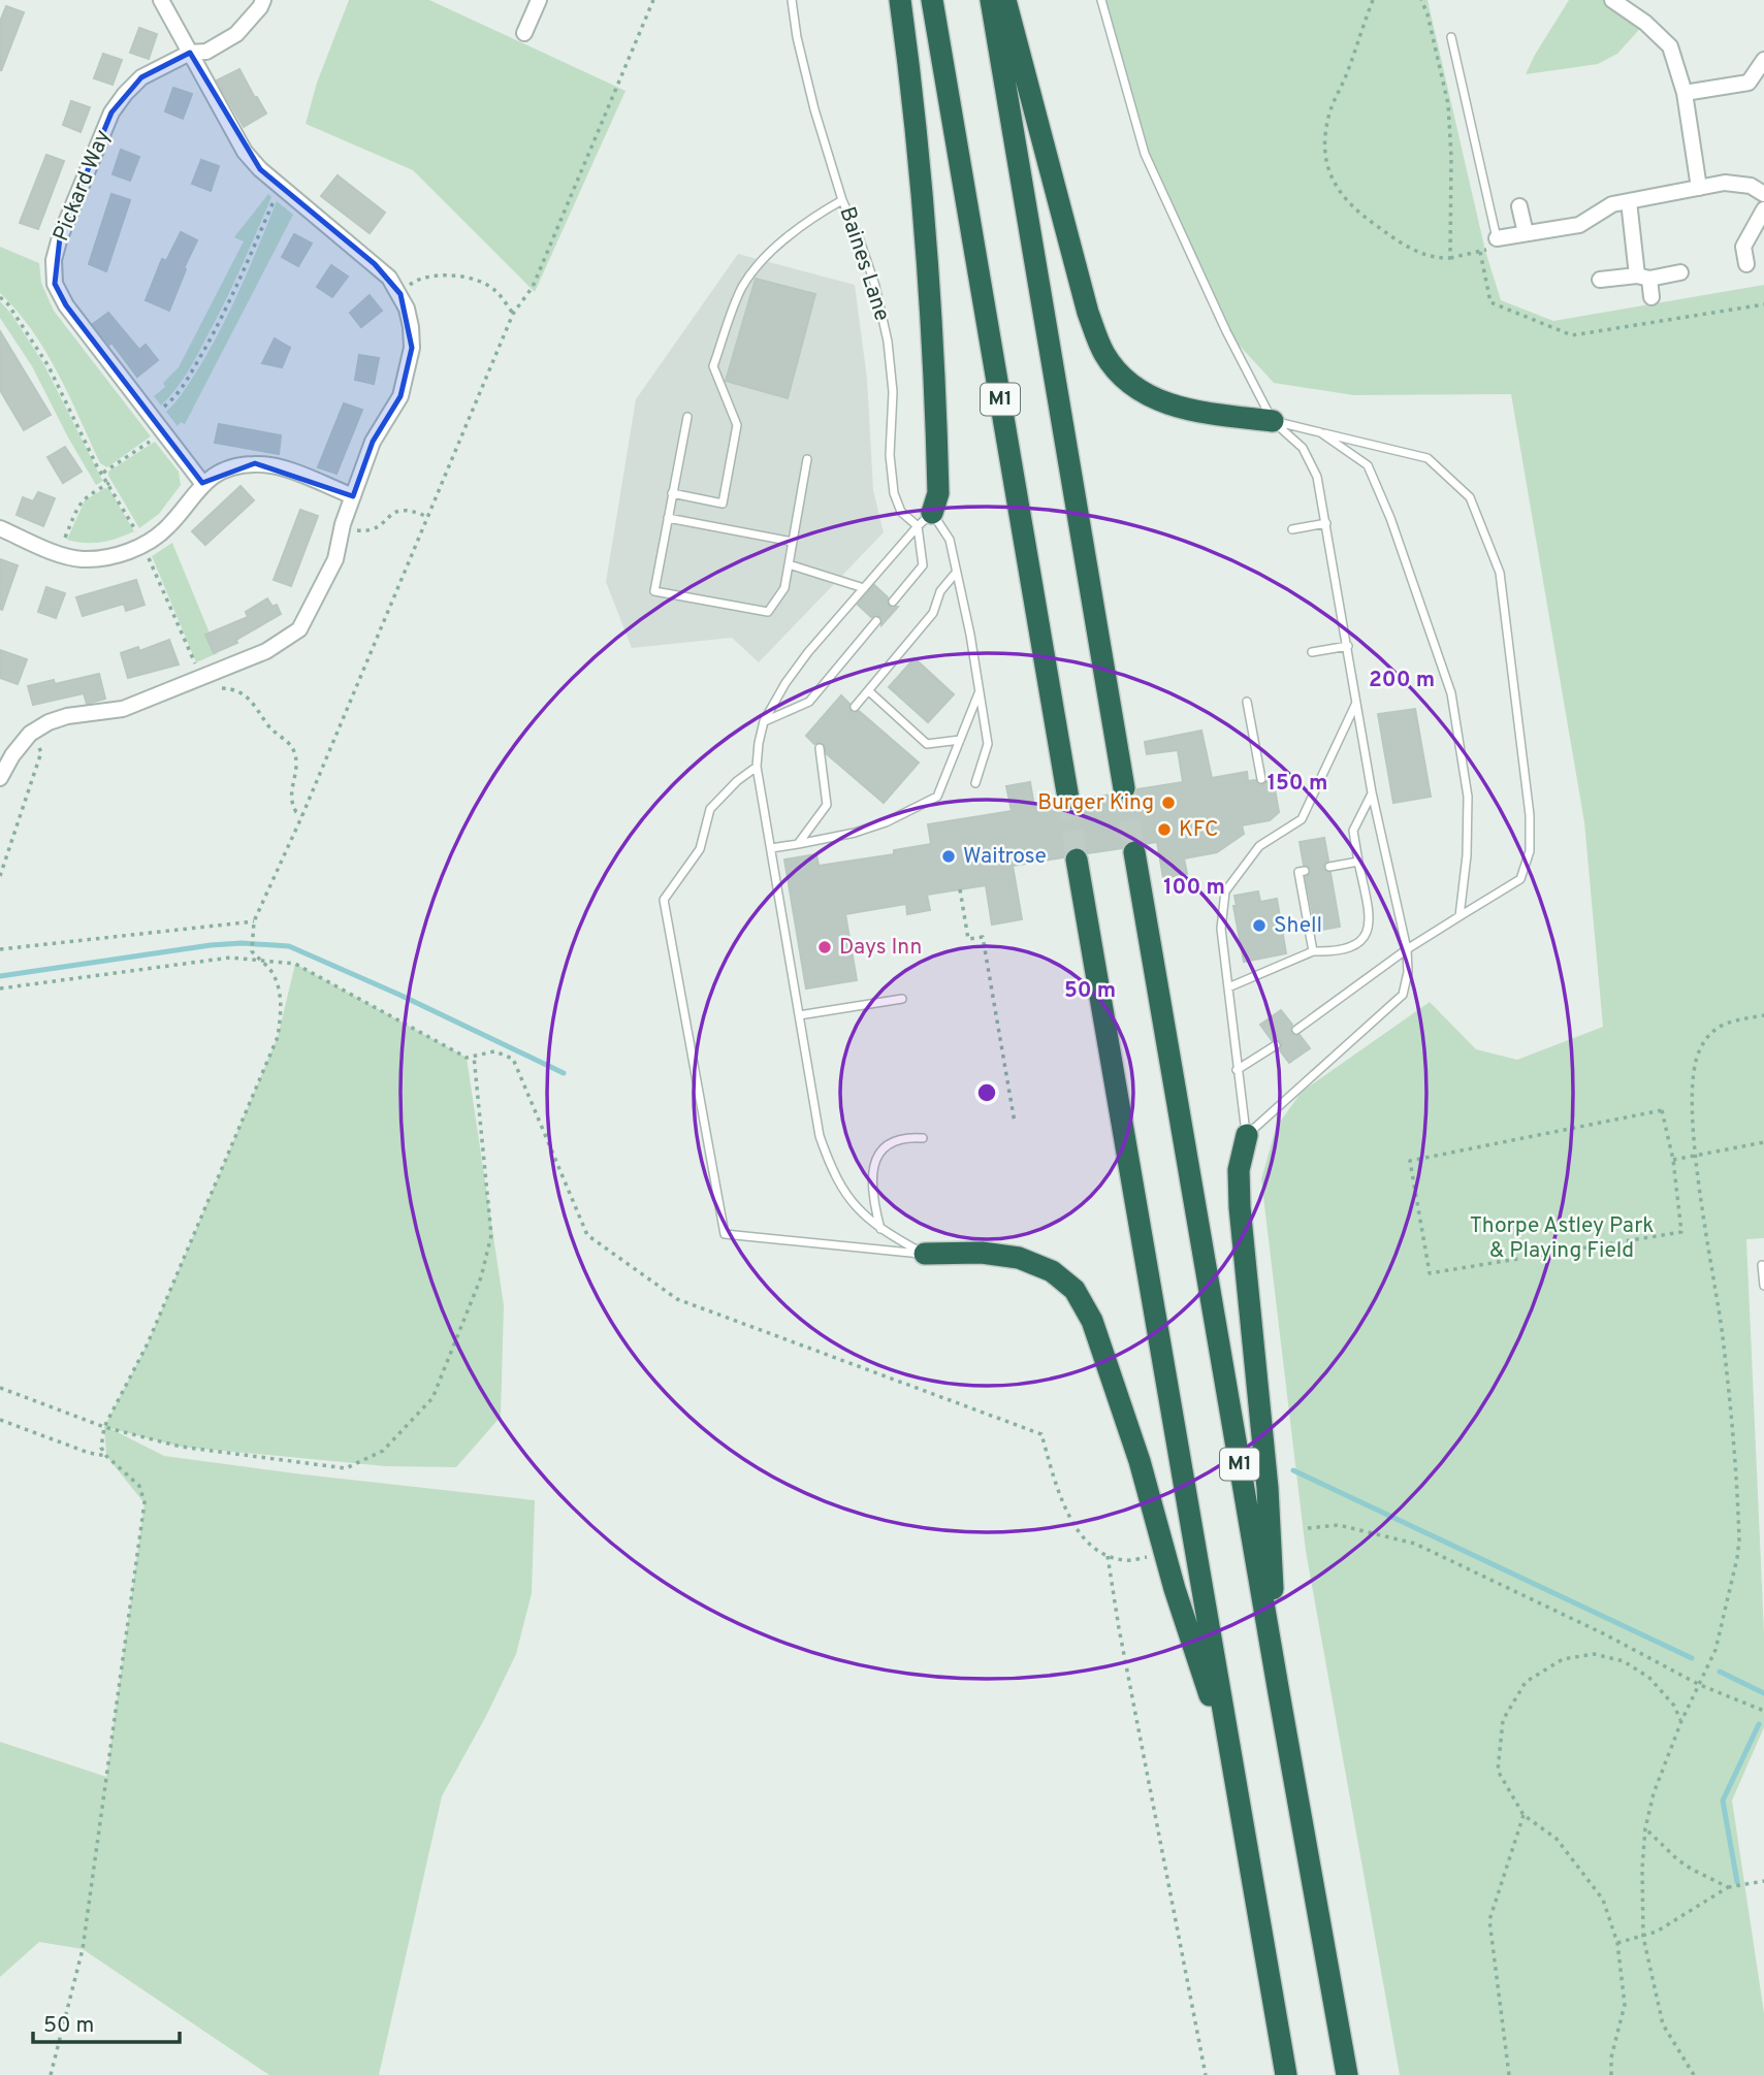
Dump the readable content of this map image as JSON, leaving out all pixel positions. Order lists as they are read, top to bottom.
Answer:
{
  "streets": {
    "highway": ["M1"],
    "street": ["Pickard Way"],
    "lane": ["Baines Lane"]
  },
  "parks": ["Thorpe Astley Park & Playing Field"],
  "places": [
    "Burger King",
    "KFC",
    "Waitrose",
    "Shell",
    "Days Inn"
  ],
  "scale_bar": "50 m",
  "rings": [
    "200 m",
    "150 m",
    "100 m",
    "50 m"
  ]
}
